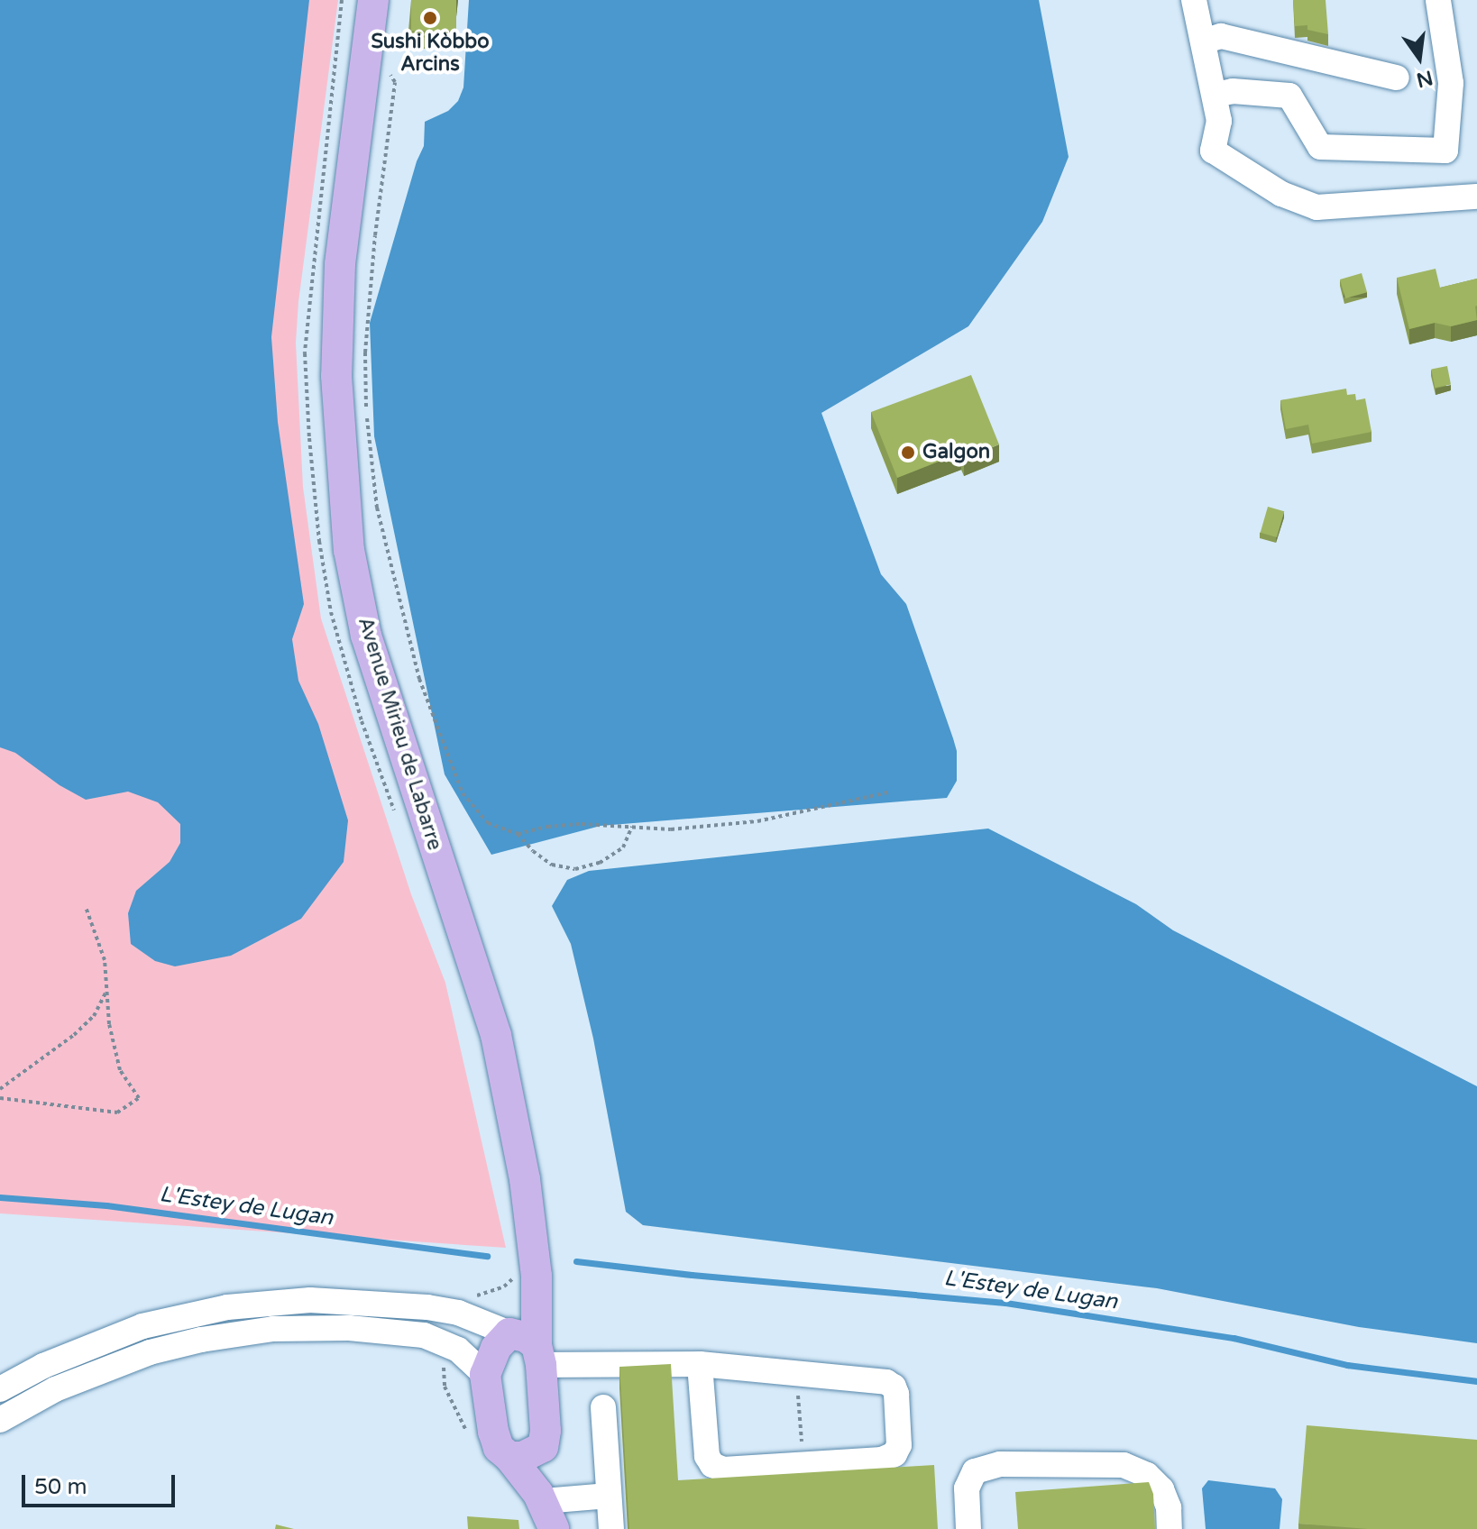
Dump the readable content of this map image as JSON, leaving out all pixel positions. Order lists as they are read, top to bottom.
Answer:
{
  "streets": {
    "main road": ["Avenue Mirieu de Labarre"]
  },
  "water": ["L'Estey de Lugan"],
  "places": ["Sushi Kòbbo Arcins", "Galgon"],
  "scale_bar": "50 m",
  "north": "bottom"
}
